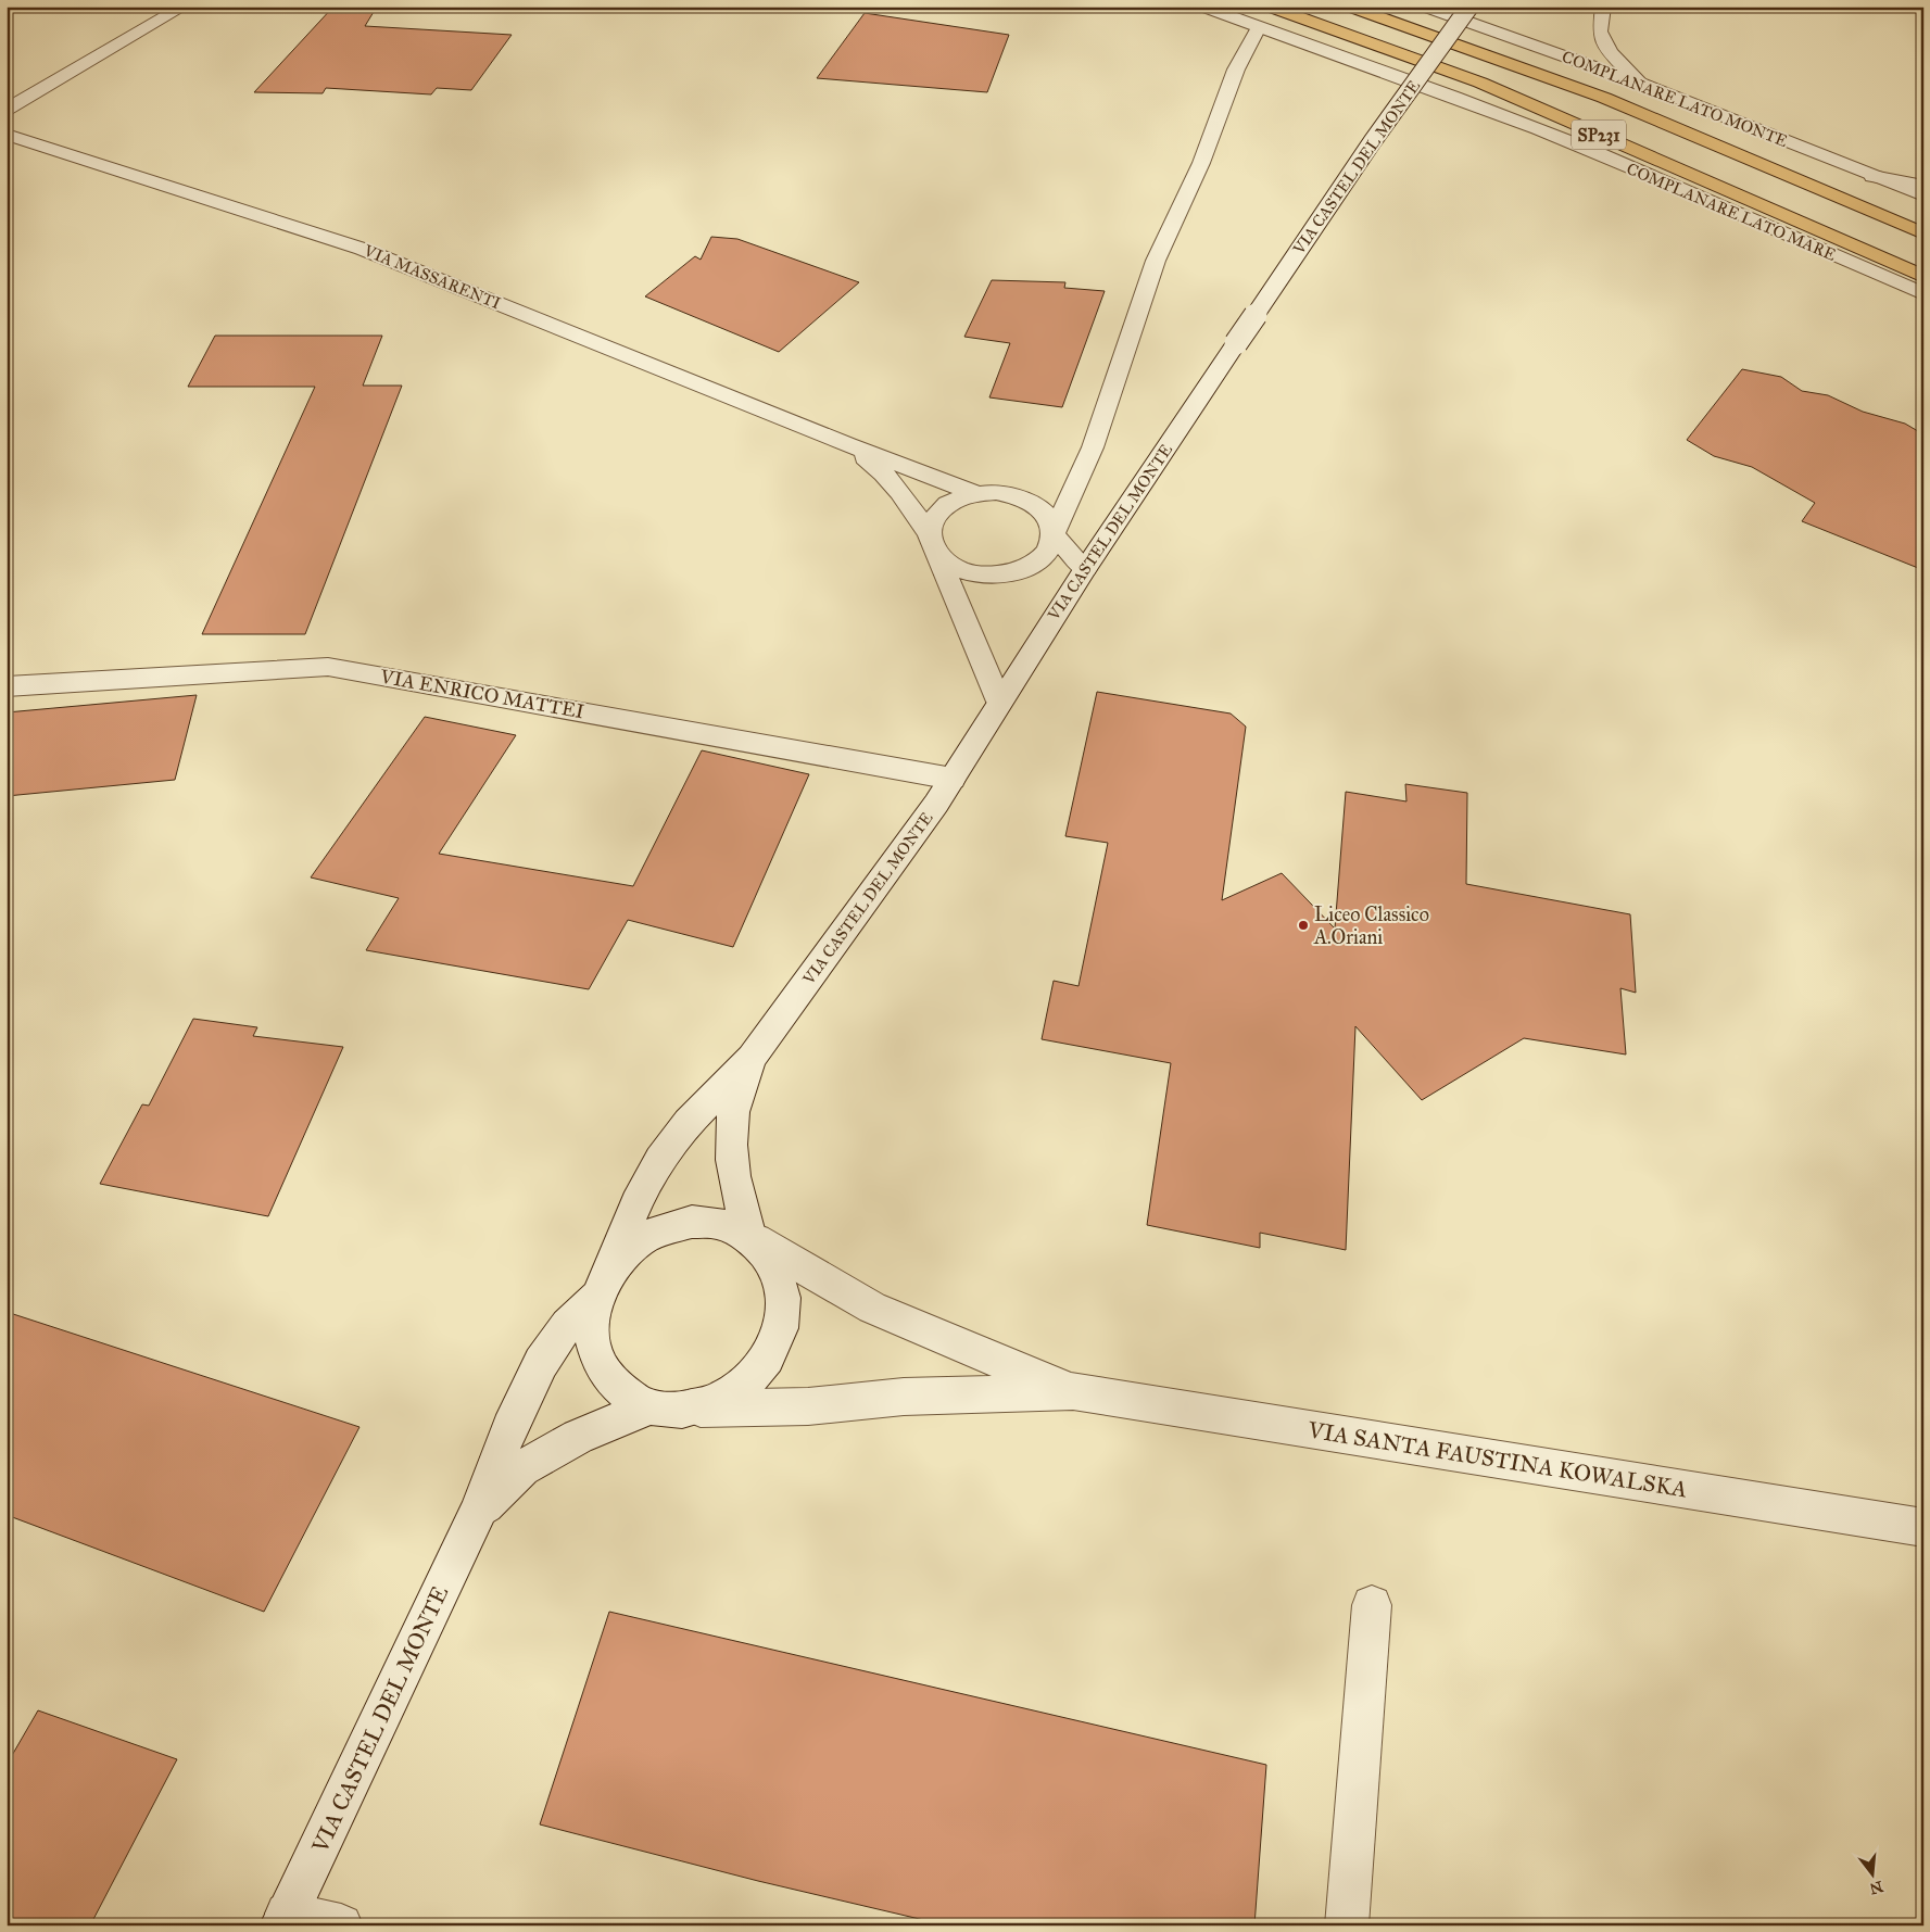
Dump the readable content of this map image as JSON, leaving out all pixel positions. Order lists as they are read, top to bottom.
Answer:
{
  "streets": {
    "highway": ["SP231"],
    "street": [
      "COMPLANARE LATO MONTE",
      "VIA CASTEL DEL MONTE",
      "COMPLANARE LATO MARE",
      "VIA MASSARENTI",
      "VIA ENRICO MATTEI",
      "VIA SANTA FAUSTINA KOWALSKA"
    ]
  },
  "crossings": [
    ["VIA CASTEL DEL MONTE", "VIA ENRICO MATTEI"]
  ],
  "places": ["Liceo Classico A.Oriani"],
  "north": "bottom"
}
